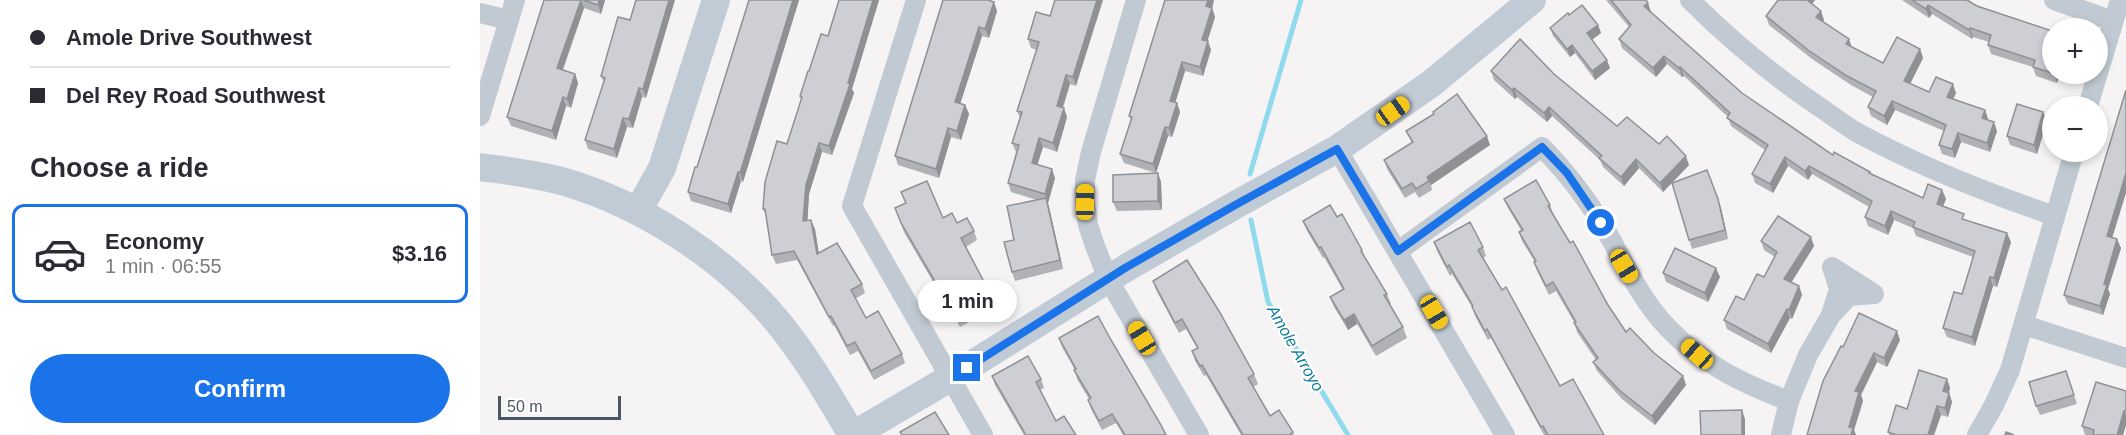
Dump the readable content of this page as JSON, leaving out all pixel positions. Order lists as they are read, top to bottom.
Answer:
{
  "water": ["Amole Arroyo"],
  "scale_bar": "50 m",
  "page": {
    "banner": ["Amole Drive Southwest", "Del Rey Road Southwest"],
    "map_buttons": ["+", "−"],
    "heading": "Choose a ride",
    "list": [
      {
        "name": "Economy",
        "note": "1 min · 06:55",
        "value": "$3.16"
      }
    ],
    "bubble": "1 min",
    "buttons": "Confirm",
    "scale": "50 m"
  }
}
